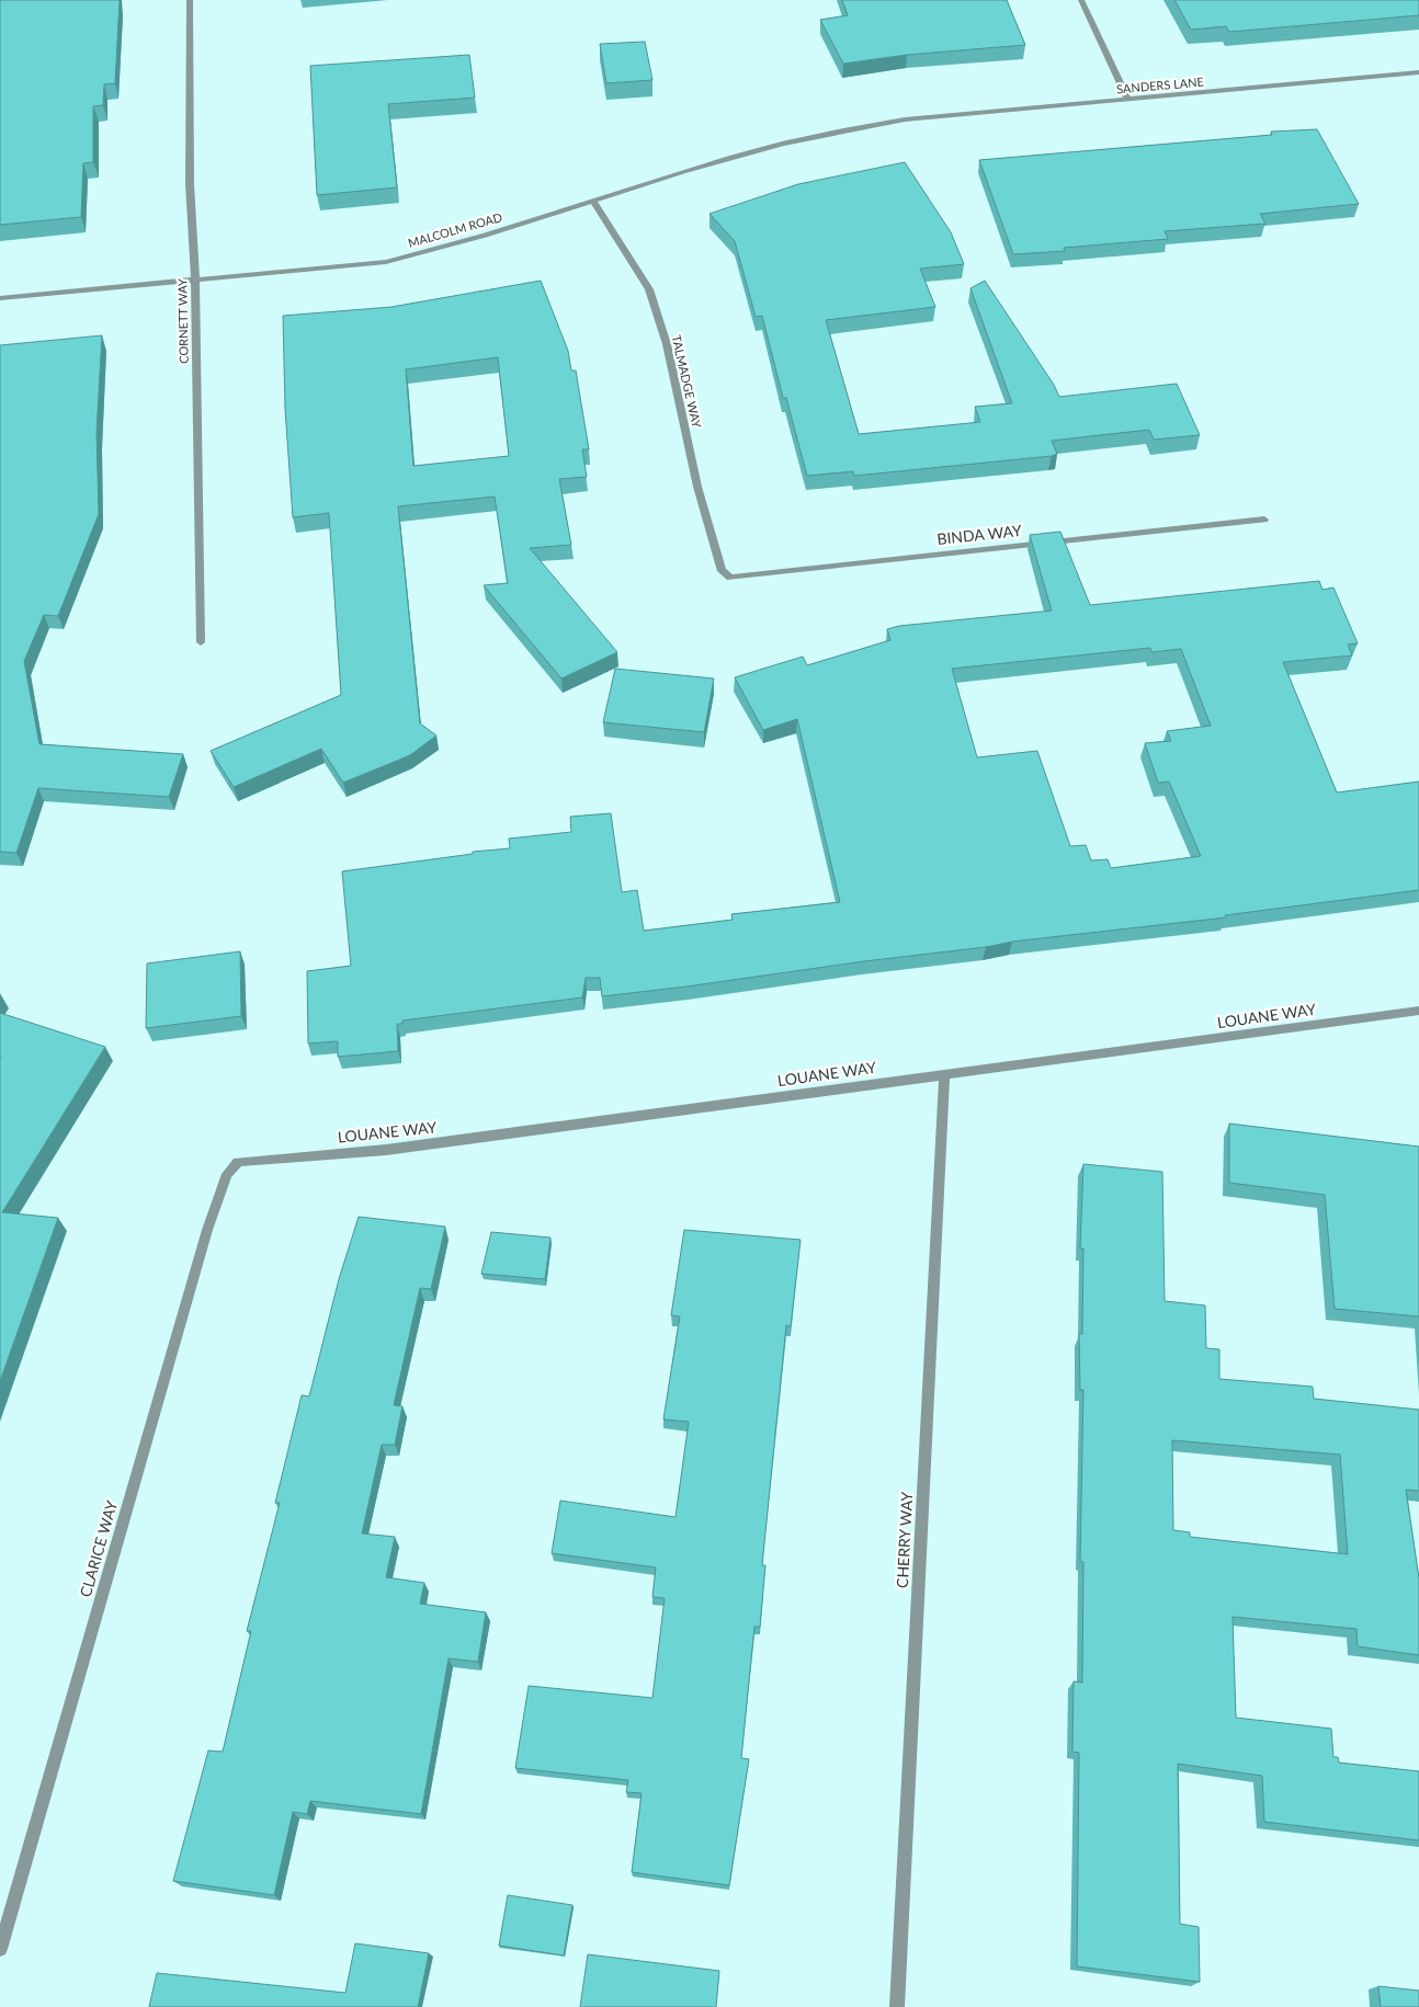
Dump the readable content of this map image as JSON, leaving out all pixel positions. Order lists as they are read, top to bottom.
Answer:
{
  "streets": {
    "street": [
      "SANDERS LANE",
      "MALCOLM ROAD",
      "CORNETT WAY",
      "TALMADGE WAY",
      "BINDA WAY",
      "LOUANE WAY",
      "CHERRY WAY",
      "CLARICE WAY"
    ]
  },
  "crossings": [
    ["SANDERS LANE", "MALCOLM ROAD"],
    ["MALCOLM ROAD", "CORNETT WAY"],
    ["MALCOLM ROAD", "TALMADGE WAY"],
    ["TALMADGE WAY", "BINDA WAY"],
    ["LOUANE WAY", "CHERRY WAY"],
    ["LOUANE WAY", "CLARICE WAY"]
  ]
}
